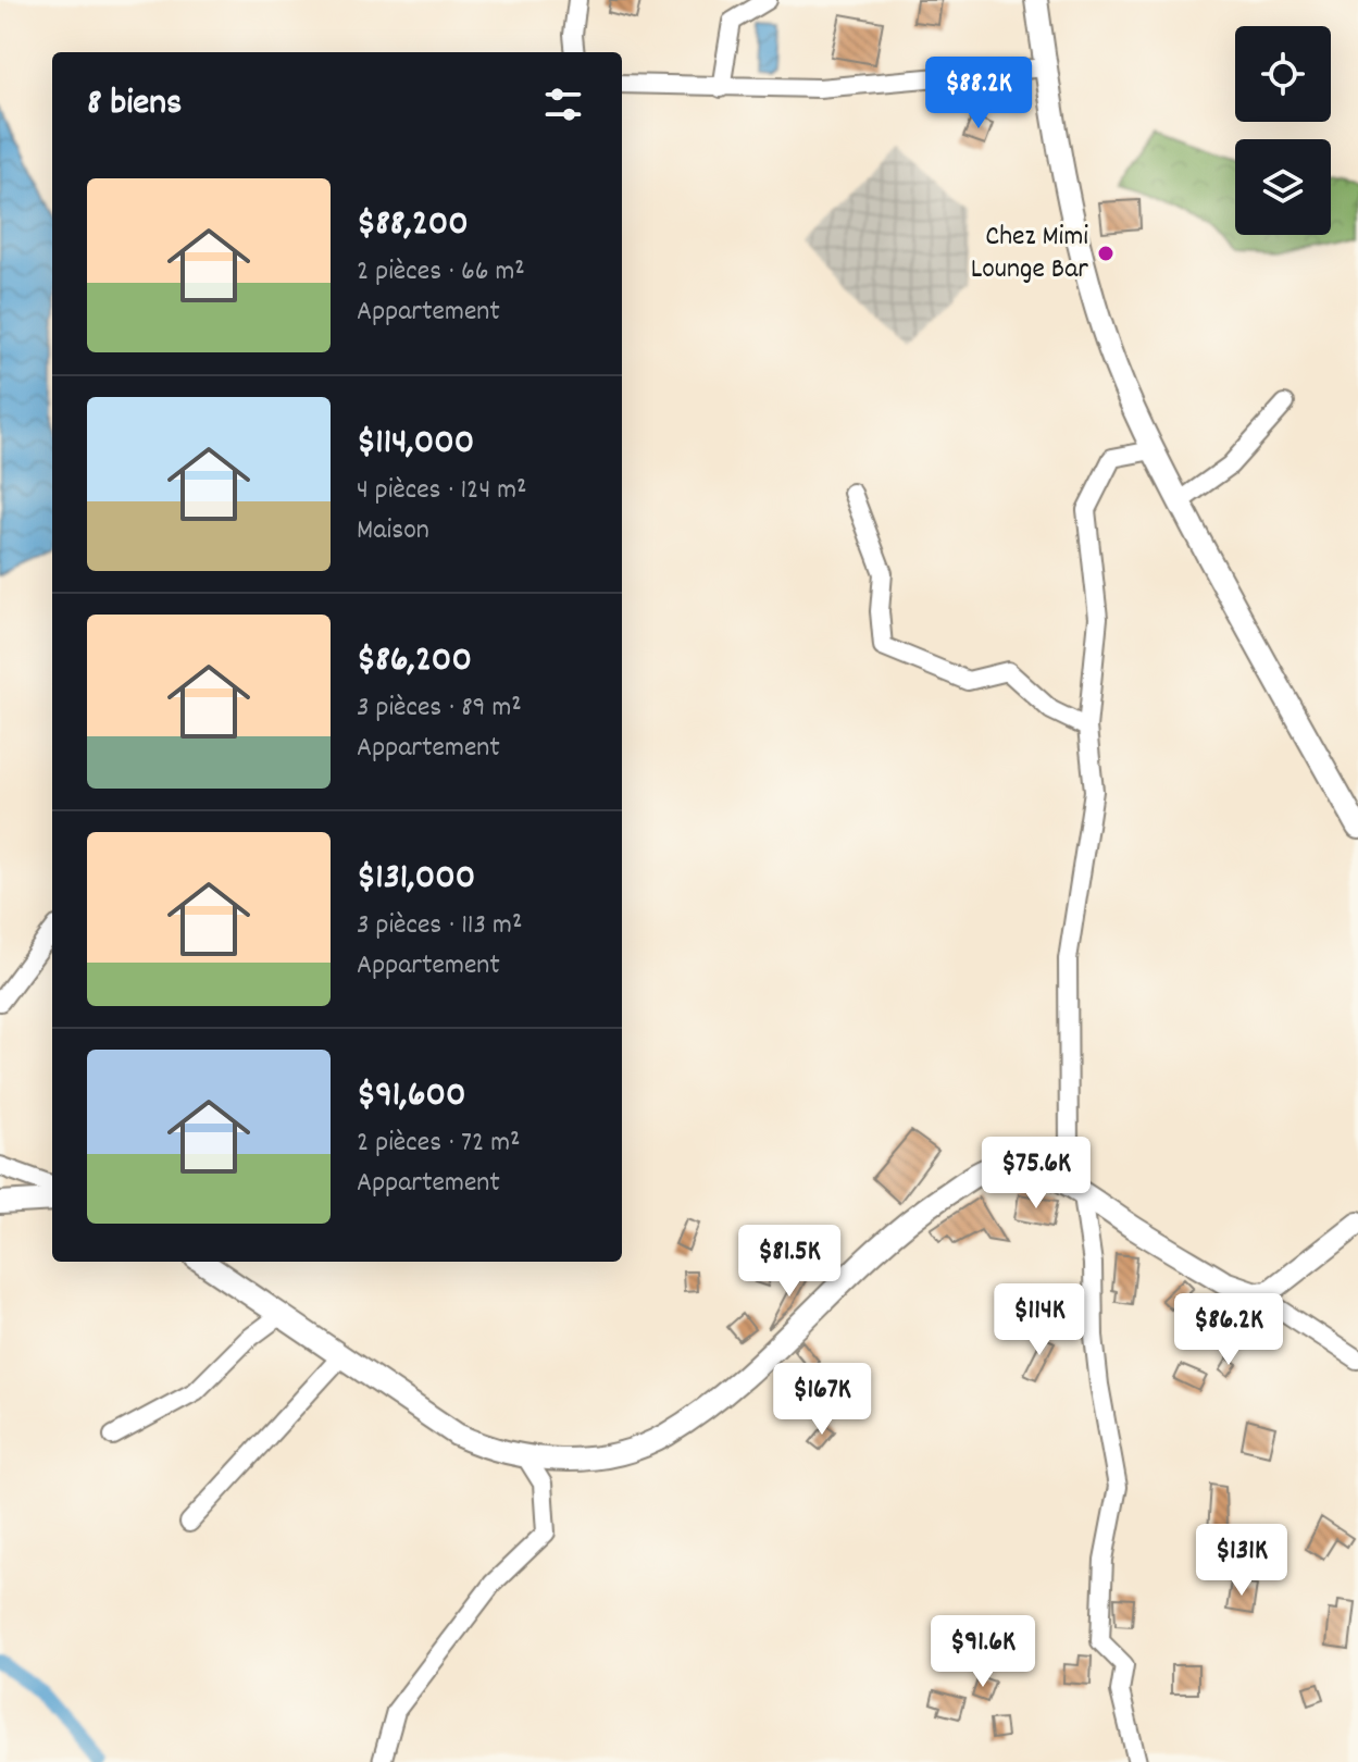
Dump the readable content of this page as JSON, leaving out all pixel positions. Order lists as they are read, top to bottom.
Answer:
{
  "places": ["Chez Mimi Lounge Bar"],
  "page": {
    "heading": "8 biens",
    "price": [
      "$88.2K",
      "$75.6K",
      "$81.5K",
      "$114K",
      "$86.2K",
      "$167K",
      "$131K",
      "$91.6K"
    ],
    "list": [
      {
        "name": "$88,200",
        "note": "2 pièces · 66 m² · Appartement"
      },
      {
        "name": "$114,000",
        "note": "4 pièces · 124 m² · Maison"
      },
      {
        "name": "$86,200",
        "note": "3 pièces · 89 m² · Appartement"
      },
      {
        "name": "$131,000",
        "note": "3 pièces · 113 m² · Appartement"
      },
      {
        "name": "$91,600",
        "note": "2 pièces · 72 m² · Appartement"
      }
    ]
  }
}
